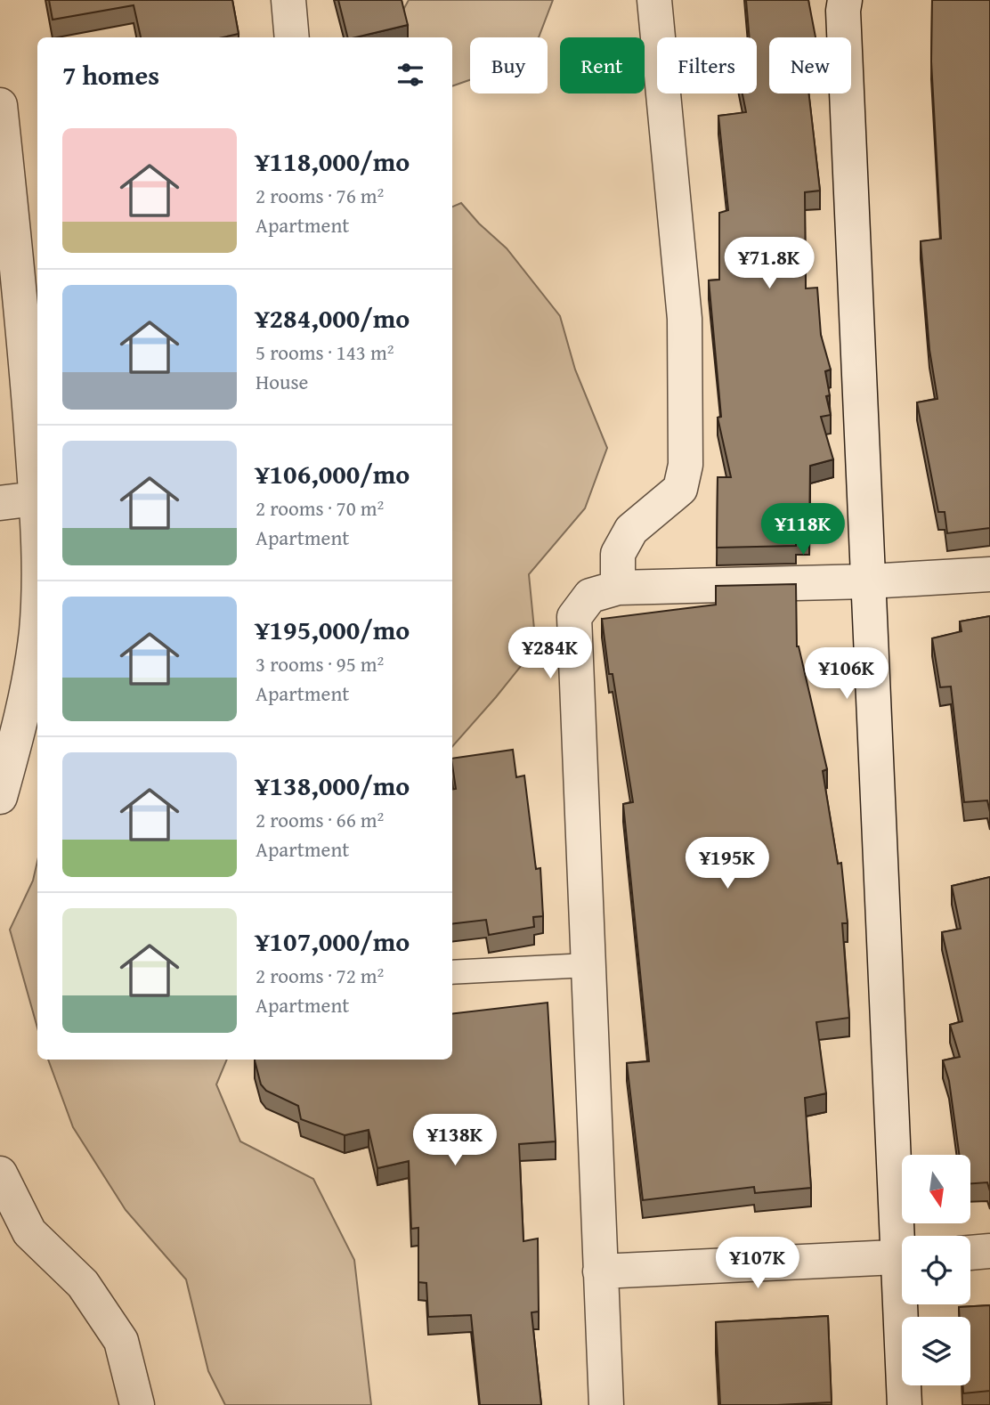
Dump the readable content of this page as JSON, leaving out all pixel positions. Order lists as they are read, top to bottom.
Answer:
{
  "north": "bottom",
  "page": {
    "chip": [
      "Buy",
      "Rent",
      "Filters",
      "New"
    ],
    "heading": "7 homes",
    "list": [
      {
        "name": "¥118,000/mo",
        "note": "2 rooms · 76 m² · Apartment"
      },
      {
        "name": "¥284,000/mo",
        "note": "5 rooms · 143 m² · House"
      },
      {
        "name": "¥106,000/mo",
        "note": "2 rooms · 70 m² · Apartment"
      },
      {
        "name": "¥195,000/mo",
        "note": "3 rooms · 95 m² · Apartment"
      },
      {
        "name": "¥138,000/mo",
        "note": "2 rooms · 66 m² · Apartment"
      },
      {
        "name": "¥107,000/mo",
        "note": "2 rooms · 72 m² · Apartment"
      }
    ],
    "price": [
      "¥71.8K",
      "¥118K",
      "¥284K",
      "¥106K",
      "¥195K",
      "¥138K",
      "¥107K"
    ]
  }
}
